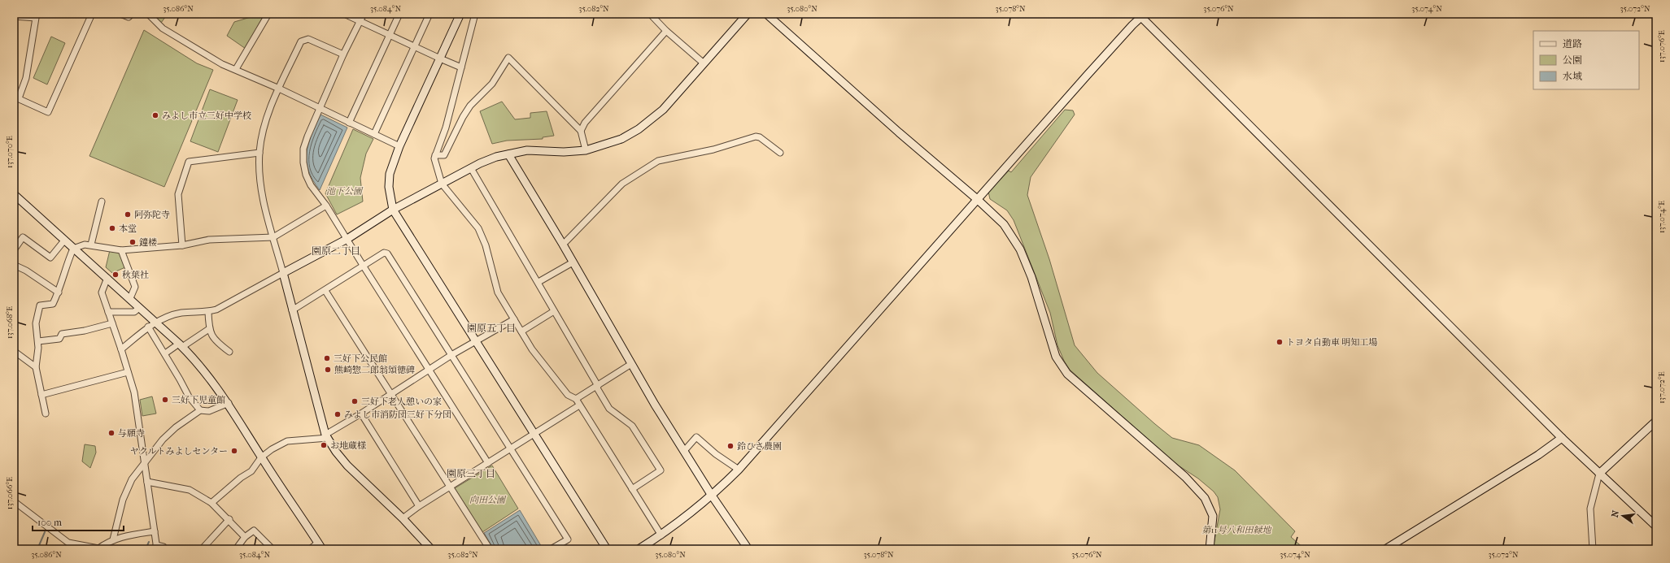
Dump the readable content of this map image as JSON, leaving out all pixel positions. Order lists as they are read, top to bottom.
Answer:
{
  "districts": ["園原二丁目", "園原五丁目", "園原三丁目"],
  "parks": ["池下公園", "向田公園", "第11号八和田緑地"],
  "places": [
    "みよし市立三好中学校",
    "阿弥陀寺",
    "本堂",
    "鐘楼",
    "秋葉社",
    "トヨタ自動車 明知工場",
    "三好下公民館",
    "熊崎惣二郎翁頌徳碑",
    "三好下児童館",
    "三好下老人憩いの家",
    "みよし市消防団三好下分団",
    "与願寺",
    "お地蔵様",
    "鈴ひさ農園",
    "ヤクルトみよしセンター"
  ],
  "legend": ["道路", "公園", "水域"],
  "scale_bar": "100 m",
  "north": "left",
  "coordinates": [
    "35.086°N",
    "35.084°N",
    "35.082°N",
    "35.080°N",
    "35.078°N",
    "35.076°N",
    "35.074°N",
    "35.072°N",
    "137.076°E",
    "137.070°E",
    "137.074°E",
    "137.068°E",
    "137.072°E",
    "137.066°E"
  ]
}
